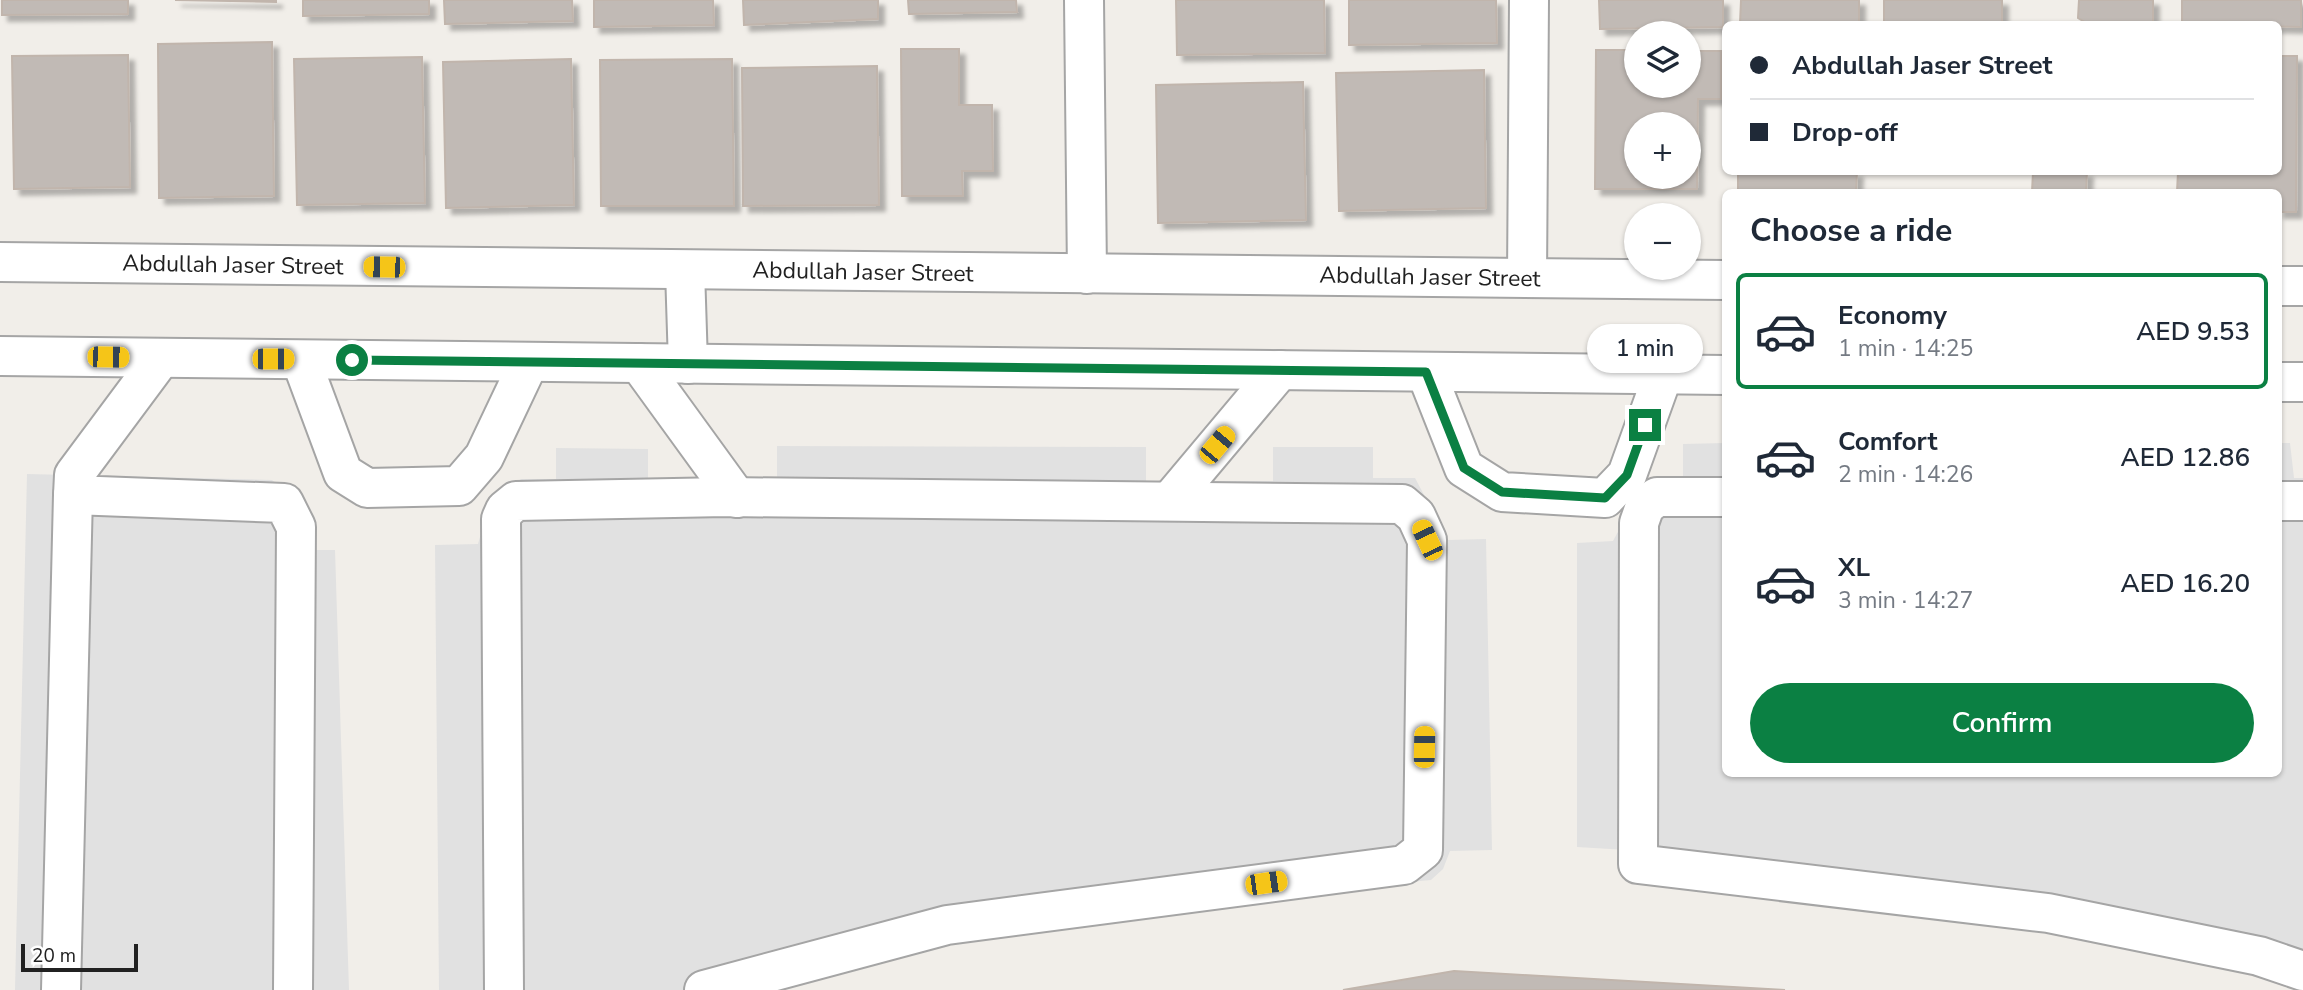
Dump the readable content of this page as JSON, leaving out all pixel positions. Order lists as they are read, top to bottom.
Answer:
{
  "streets": {
    "street": ["Abdullah Jaser Street"]
  },
  "scale_bar": "20 m",
  "page": {
    "map_buttons": ["+", "−"],
    "banner": ["Abdullah Jaser Street", "Drop-off"],
    "heading": "Choose a ride",
    "list": [
      {
        "name": "Economy",
        "note": "1 min · 14:25",
        "value": "AED 9.53"
      },
      {
        "name": "Comfort",
        "note": "2 min · 14:26",
        "value": "AED 12.86"
      },
      {
        "name": "XL",
        "note": "3 min · 14:27",
        "value": "AED 16.20"
      }
    ],
    "bubble": "1 min",
    "buttons": "Confirm",
    "scale": "20 m"
  }
}
